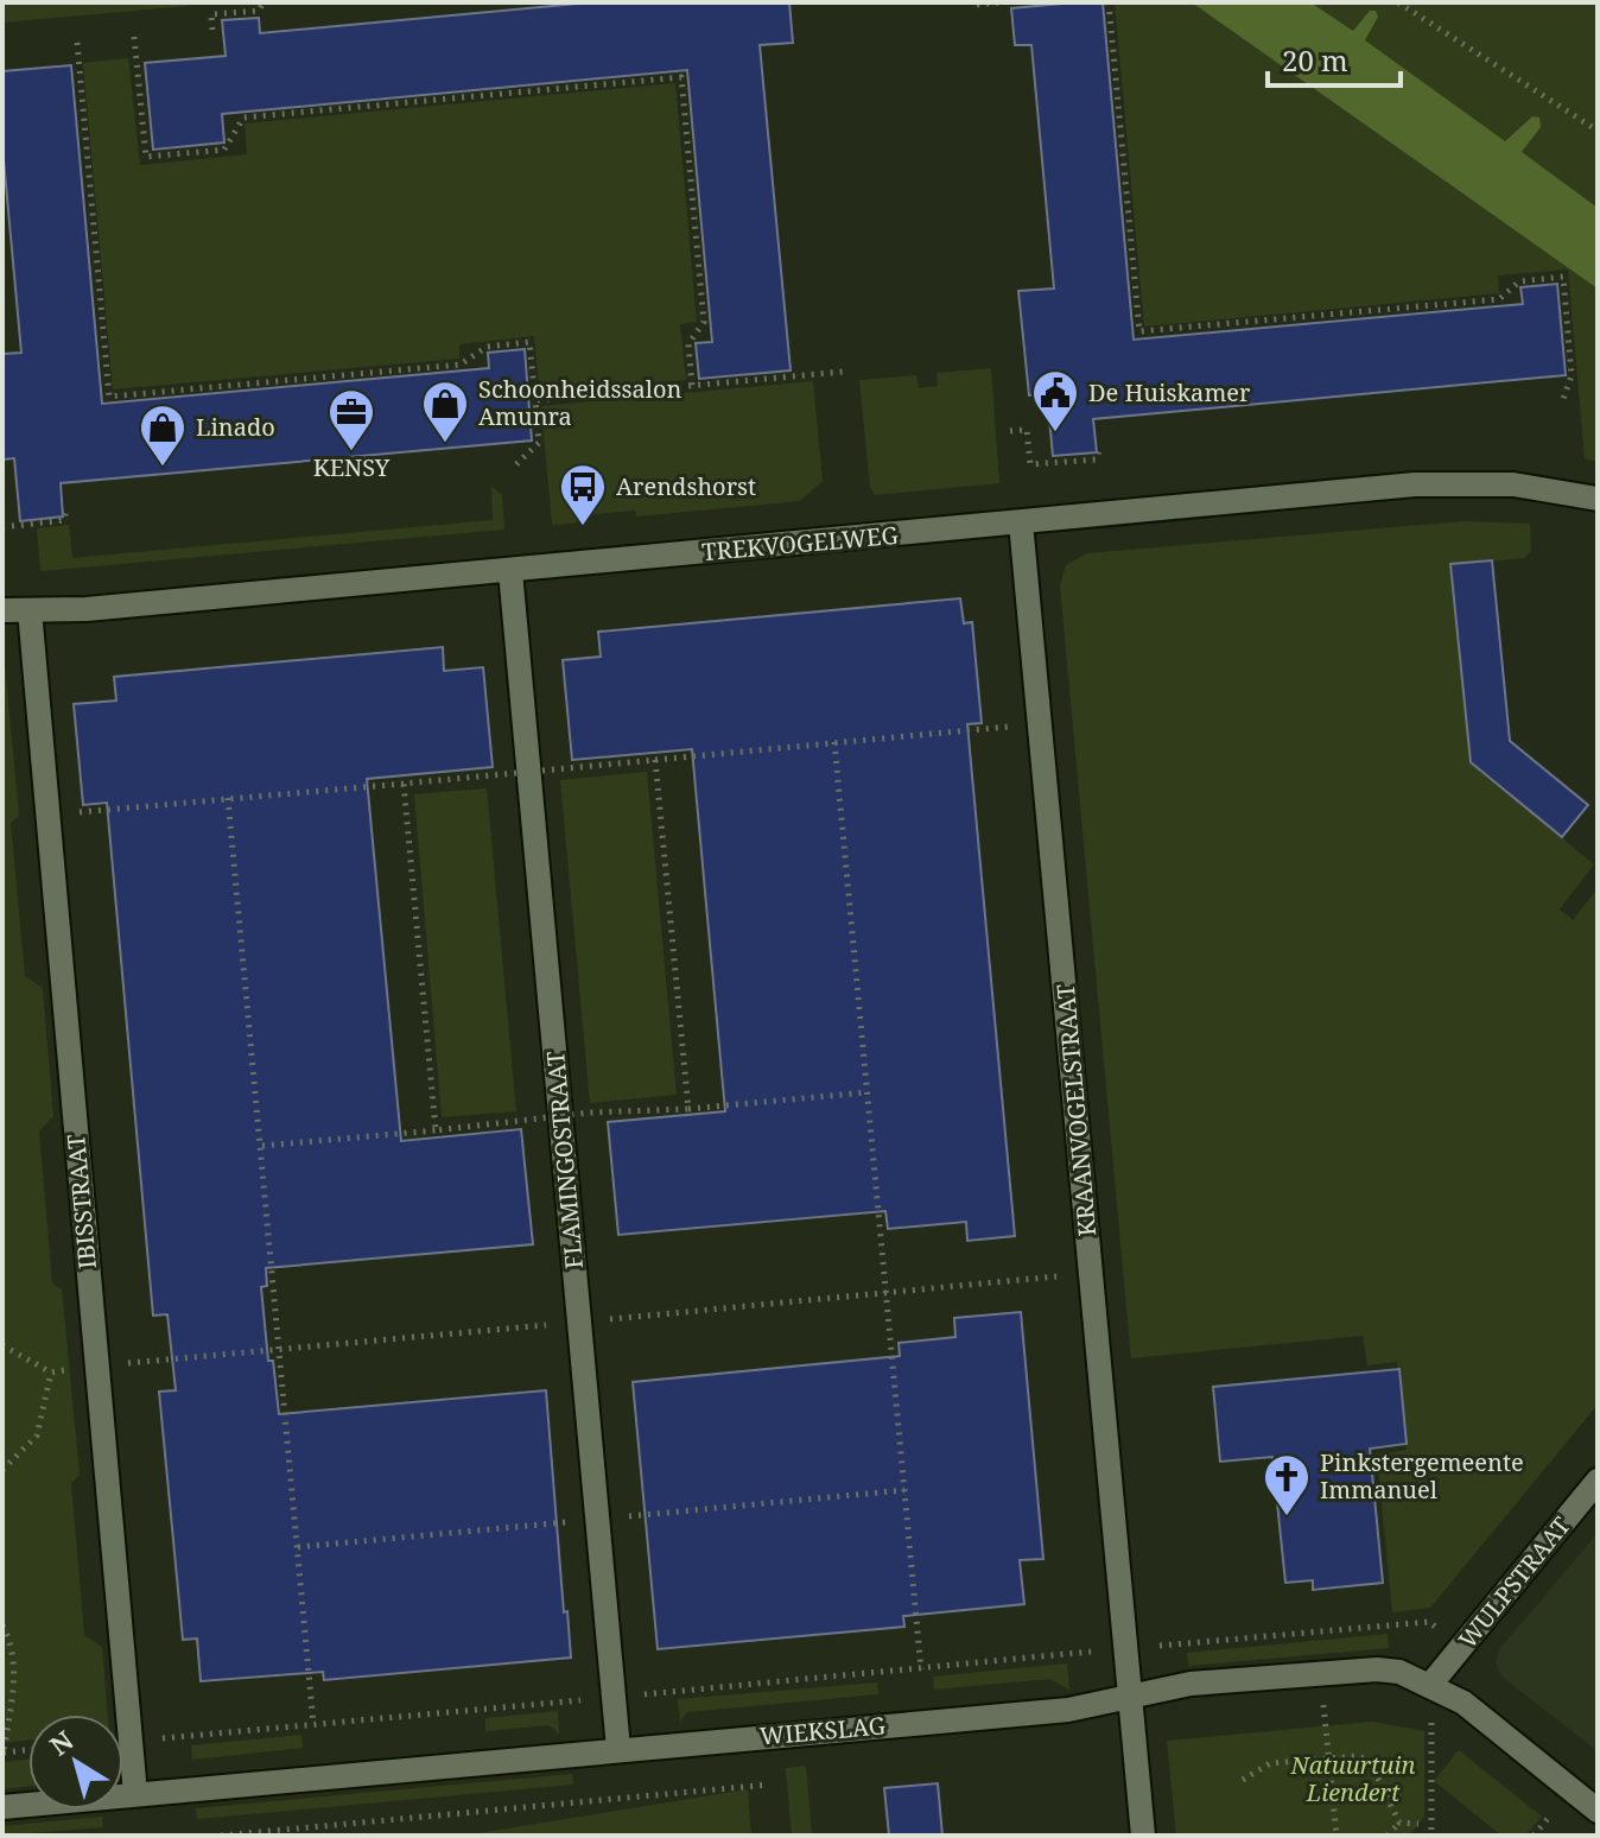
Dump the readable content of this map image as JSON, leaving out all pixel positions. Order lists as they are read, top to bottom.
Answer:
{
  "streets": {
    "street": [
      "TREKVOGELWEG",
      "KRAANVOGELSTRAAT",
      "FLAMINGOSTRAAT",
      "IBISSTRAAT",
      "WULPSTRAAT",
      "WIEKSLAG"
    ]
  },
  "crossings": [
    ["TREKVOGELWEG", "KRAANVOGELSTRAAT"],
    ["TREKVOGELWEG", "FLAMINGOSTRAAT"],
    ["TREKVOGELWEG", "IBISSTRAAT"],
    ["KRAANVOGELSTRAAT", "WIEKSLAG"],
    ["FLAMINGOSTRAAT", "WIEKSLAG"],
    ["IBISSTRAAT", "WIEKSLAG"],
    ["WULPSTRAAT", "WIEKSLAG"]
  ],
  "parks": ["Natuurtuin Liendert"],
  "places": {
    "public building": ["De Huiskamer"],
    "shop": ["Schoonheidssalon Amunra", "Linado"],
    "office": ["KENSY"],
    "bus stop": ["Arendshorst"],
    "church": ["Pinkstergemeente Immanuel"]
  },
  "scale_bar": "20 m",
  "north": "top left"
}
